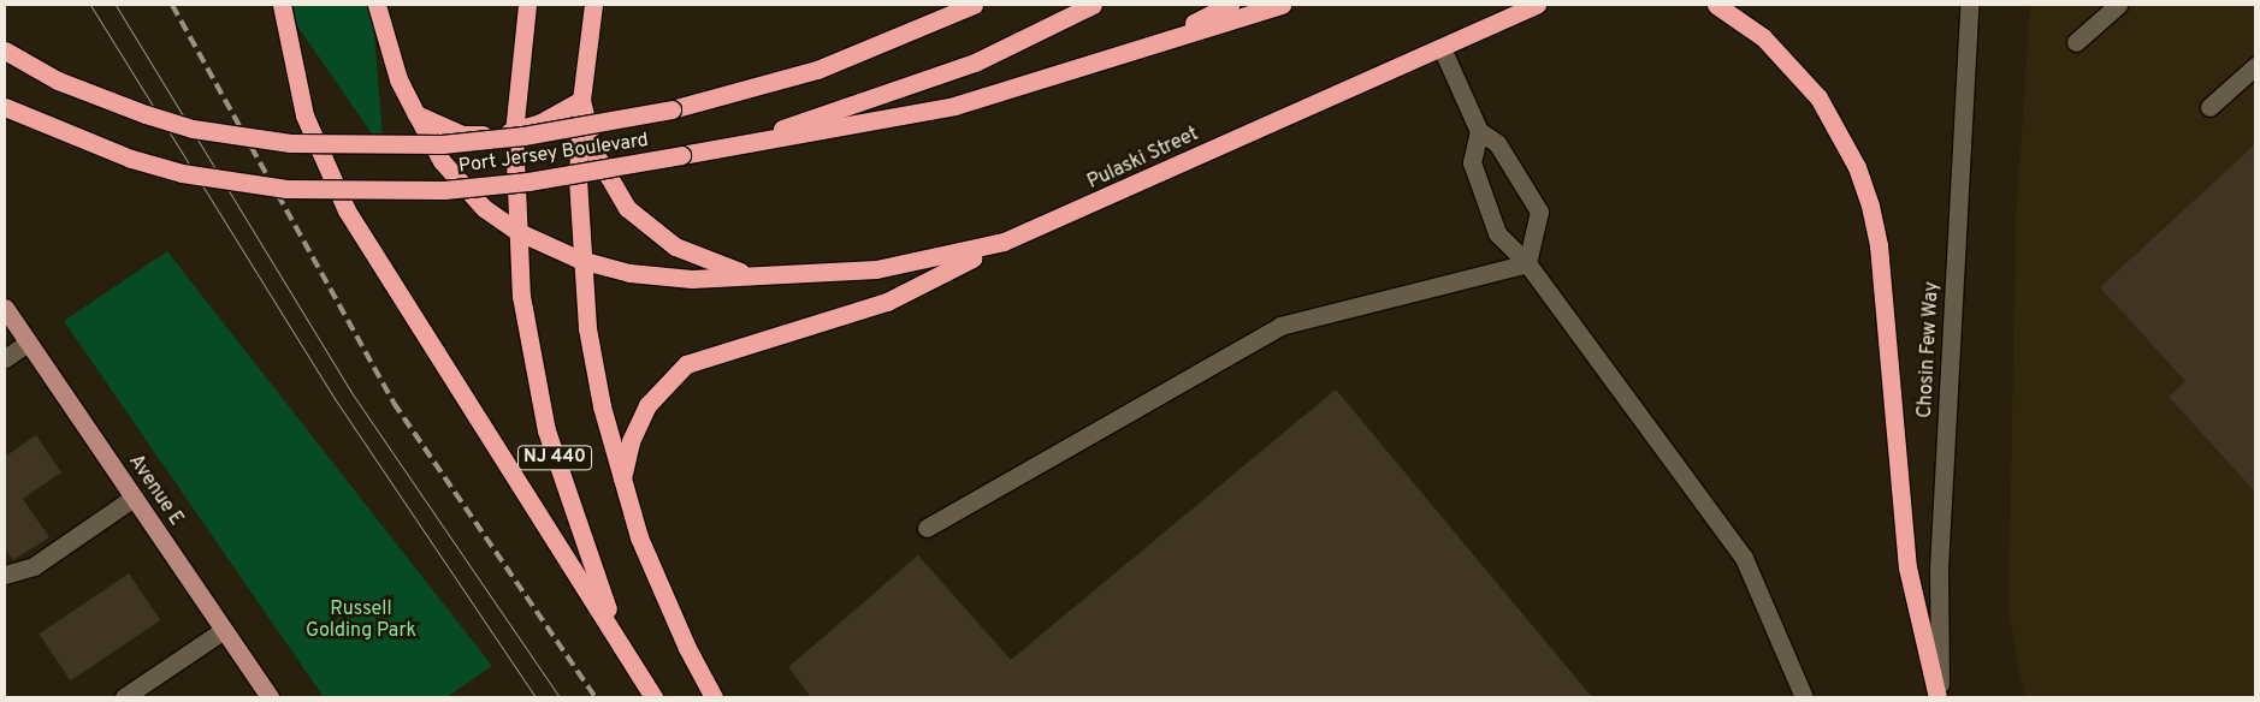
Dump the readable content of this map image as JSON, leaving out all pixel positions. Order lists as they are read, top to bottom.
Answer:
{
  "streets": {
    "highway": ["Port Jersey Boulevard", "Pulaski Street", "NJ 440"],
    "main road": ["Avenue E"],
    "street": ["Chosin Few Way"]
  },
  "crossings": [
    ["Pulaski Street", "NJ 440"]
  ],
  "parks": ["Russell Golding Park"]
}
